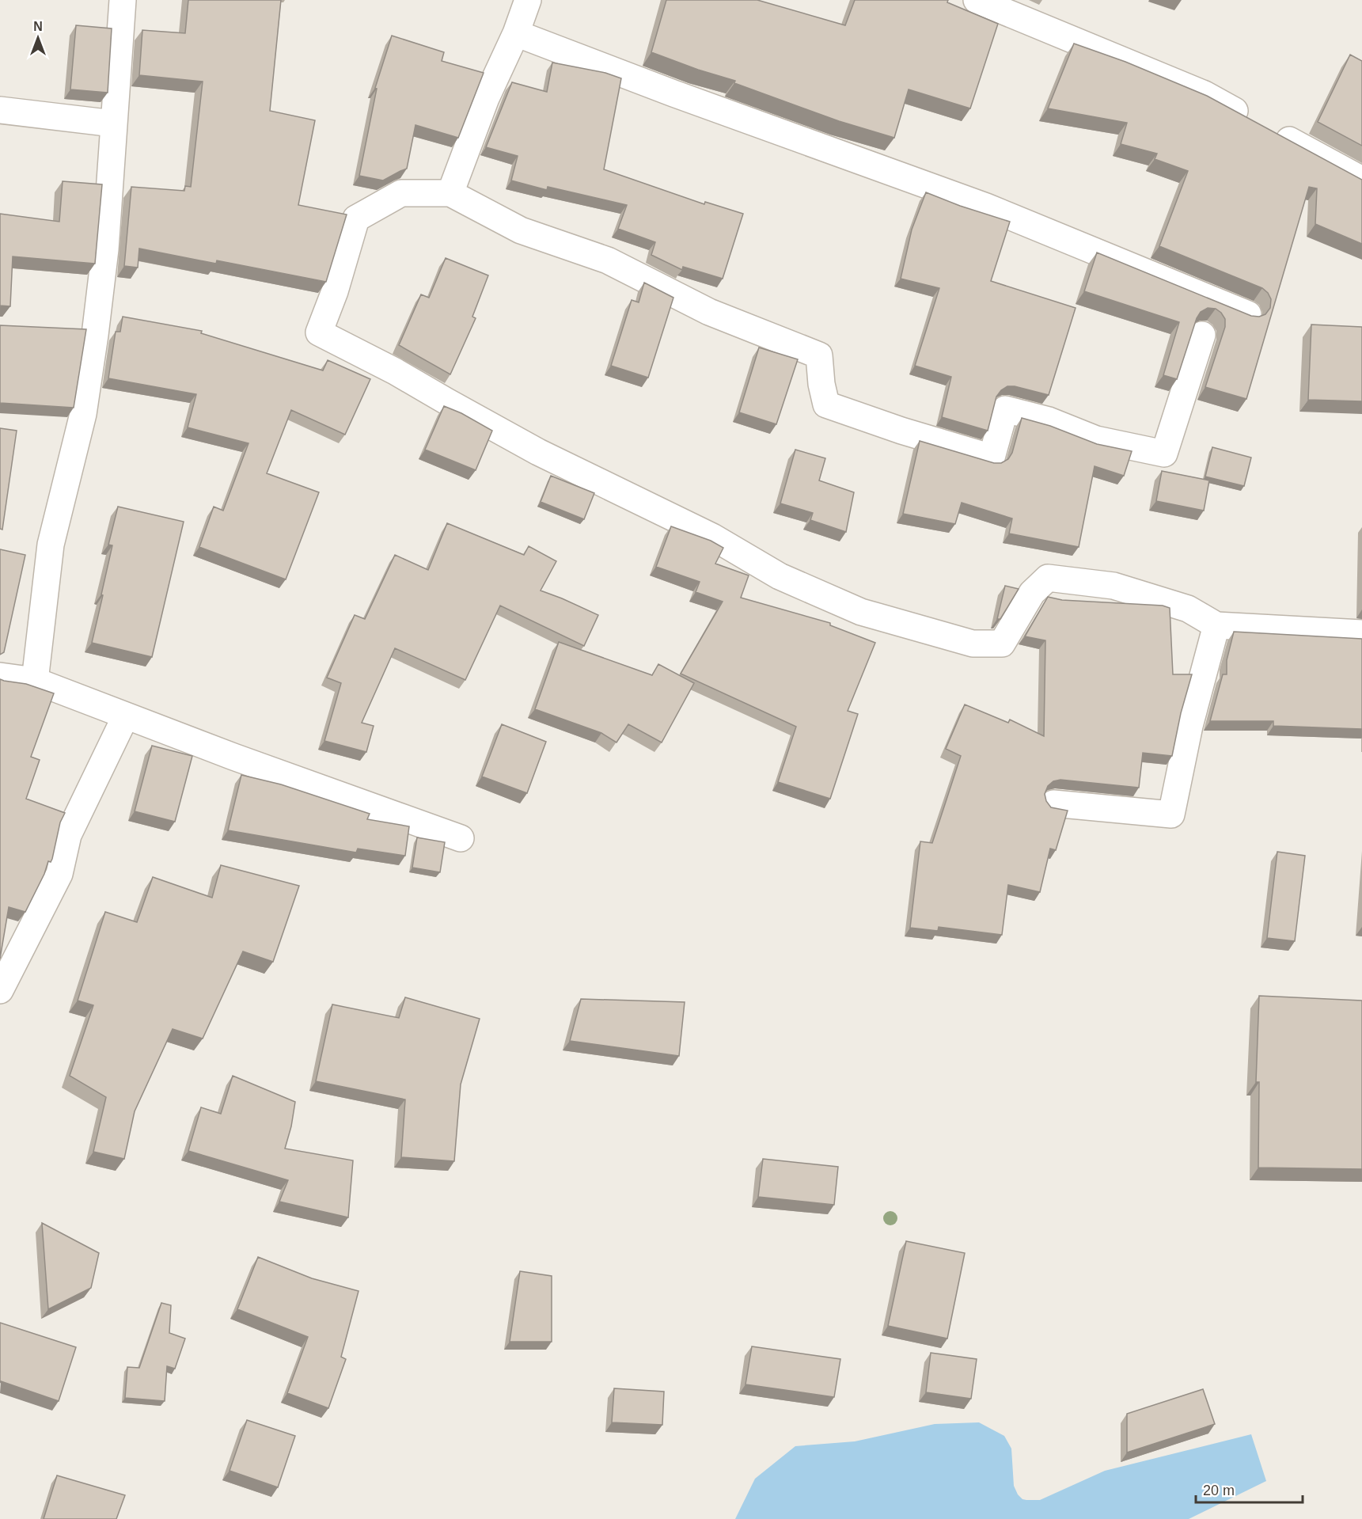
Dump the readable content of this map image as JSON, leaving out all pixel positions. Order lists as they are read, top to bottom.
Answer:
{
  "scale_bar": "20 m",
  "north": "top"
}
